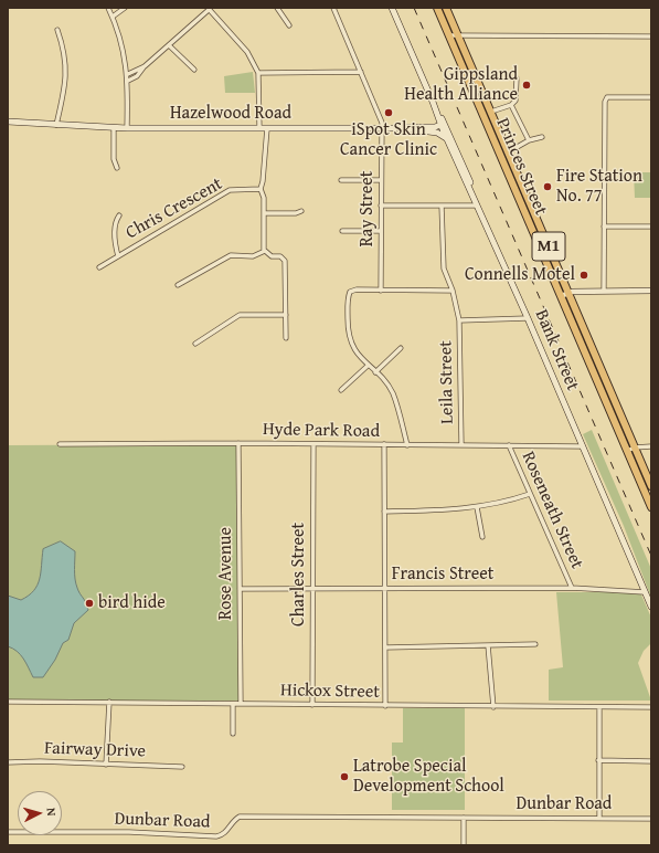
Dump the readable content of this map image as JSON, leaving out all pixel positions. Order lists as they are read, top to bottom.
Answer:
{
  "streets": {
    "highway": ["Princes Street", "M1"],
    "main road": ["Hazelwood Road", "Bank Street"],
    "street": [
      "Chris Crescent",
      "Ray Street",
      "Leila Street",
      "Hyde Park Road",
      "Roseneath Street",
      "Rose Avenue",
      "Charles Street",
      "Francis Street",
      "Hickox Street",
      "Fairway Drive",
      "Dunbar Road"
    ]
  },
  "crossings": [
    ["Hazelwood Road", "Ray Street"],
    ["Bank Street", "Hyde Park Road"],
    ["Bank Street", "Francis Street"],
    ["Leila Street", "Hyde Park Road"],
    ["Hyde Park Road", "Roseneath Street"],
    ["Hyde Park Road", "Rose Avenue"],
    ["Hyde Park Road", "Charles Street"],
    ["Roseneath Street", "Francis Street"],
    ["Rose Avenue", "Francis Street"],
    ["Rose Avenue", "Hickox Street"],
    ["Charles Street", "Francis Street"],
    ["Charles Street", "Hickox Street"]
  ],
  "places": [
    "Gippsland Health Alliance",
    "iSpot Skin Cancer Clinic",
    "Fire Station No. 77",
    "Connells Motel",
    "bird hide",
    "Latrobe Special Development School"
  ],
  "north": "right"
}
